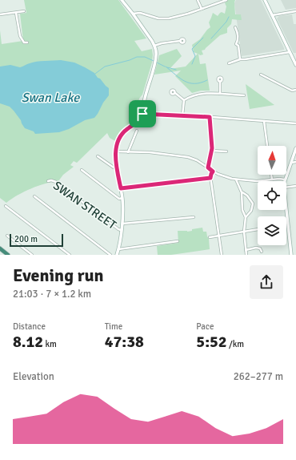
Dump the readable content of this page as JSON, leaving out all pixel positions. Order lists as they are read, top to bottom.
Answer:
{
  "streets": {
    "street": ["SWAN STREET"]
  },
  "water": ["Swan Lake"],
  "scale_bar": "200 m",
  "north": "top",
  "page": {
    "scale": "200 m",
    "heading": ["Evening run", "21:03 · 7 × 1.2 km"],
    "stats": [
      ["Distance", "8.12 km"],
      ["Time", "47:38"],
      ["Pace", "5:52 /km"]
    ],
    "chart": ["Elevation", "262–277 m"]
  }
}
